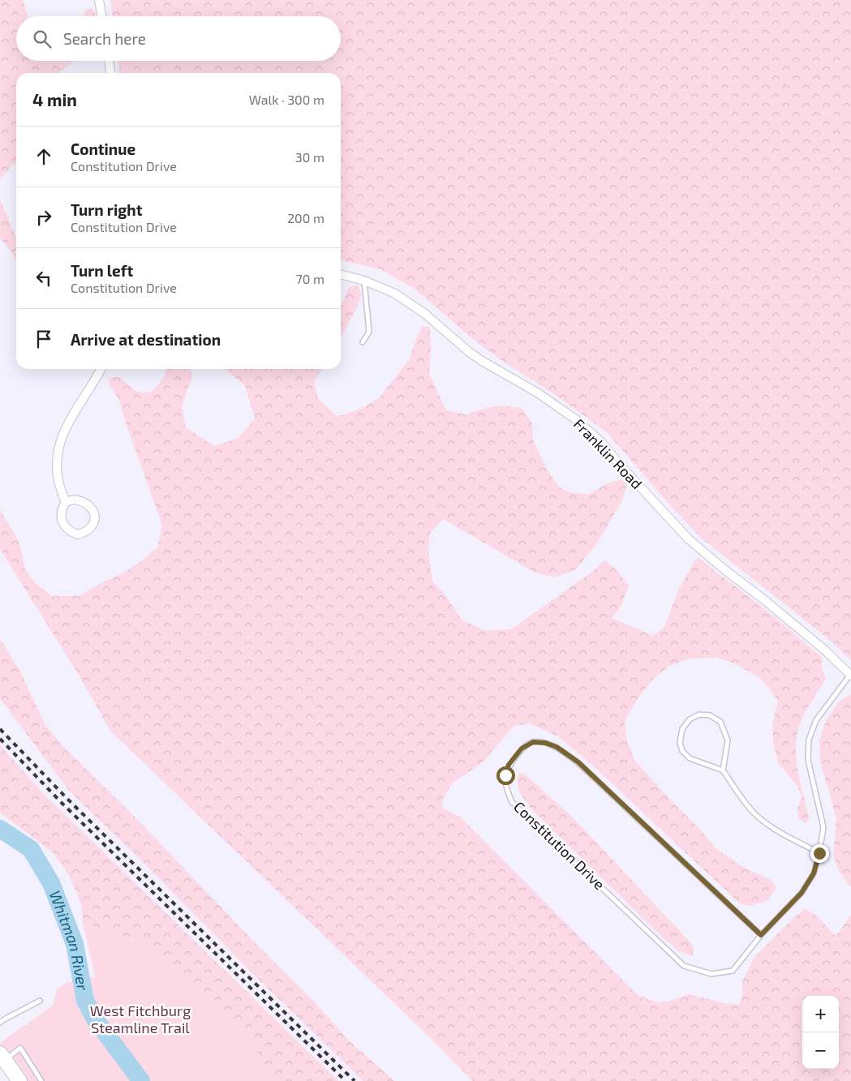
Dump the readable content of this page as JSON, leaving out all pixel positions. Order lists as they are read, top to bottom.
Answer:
{
  "streets": {
    "street": ["Franklin Road"],
    "lane": ["Constitution Drive"]
  },
  "crossings": [
    ["Franklin Road", "Constitution Drive"]
  ],
  "water": ["Whitman River"],
  "parks": ["West Fitchburg Steamline Trail"],
  "page": {
    "search": "Search here",
    "heading": ["4 min", "Walk · 300 m"],
    "list": [
      ["Continue", "Constitution Drive", "30 m"],
      ["Turn right", "Constitution Drive", "200 m"],
      ["Turn left", "Constitution Drive", "70 m"],
      "Arrive at destination"
    ],
    "map_buttons": ["+", "−"]
  }
}
